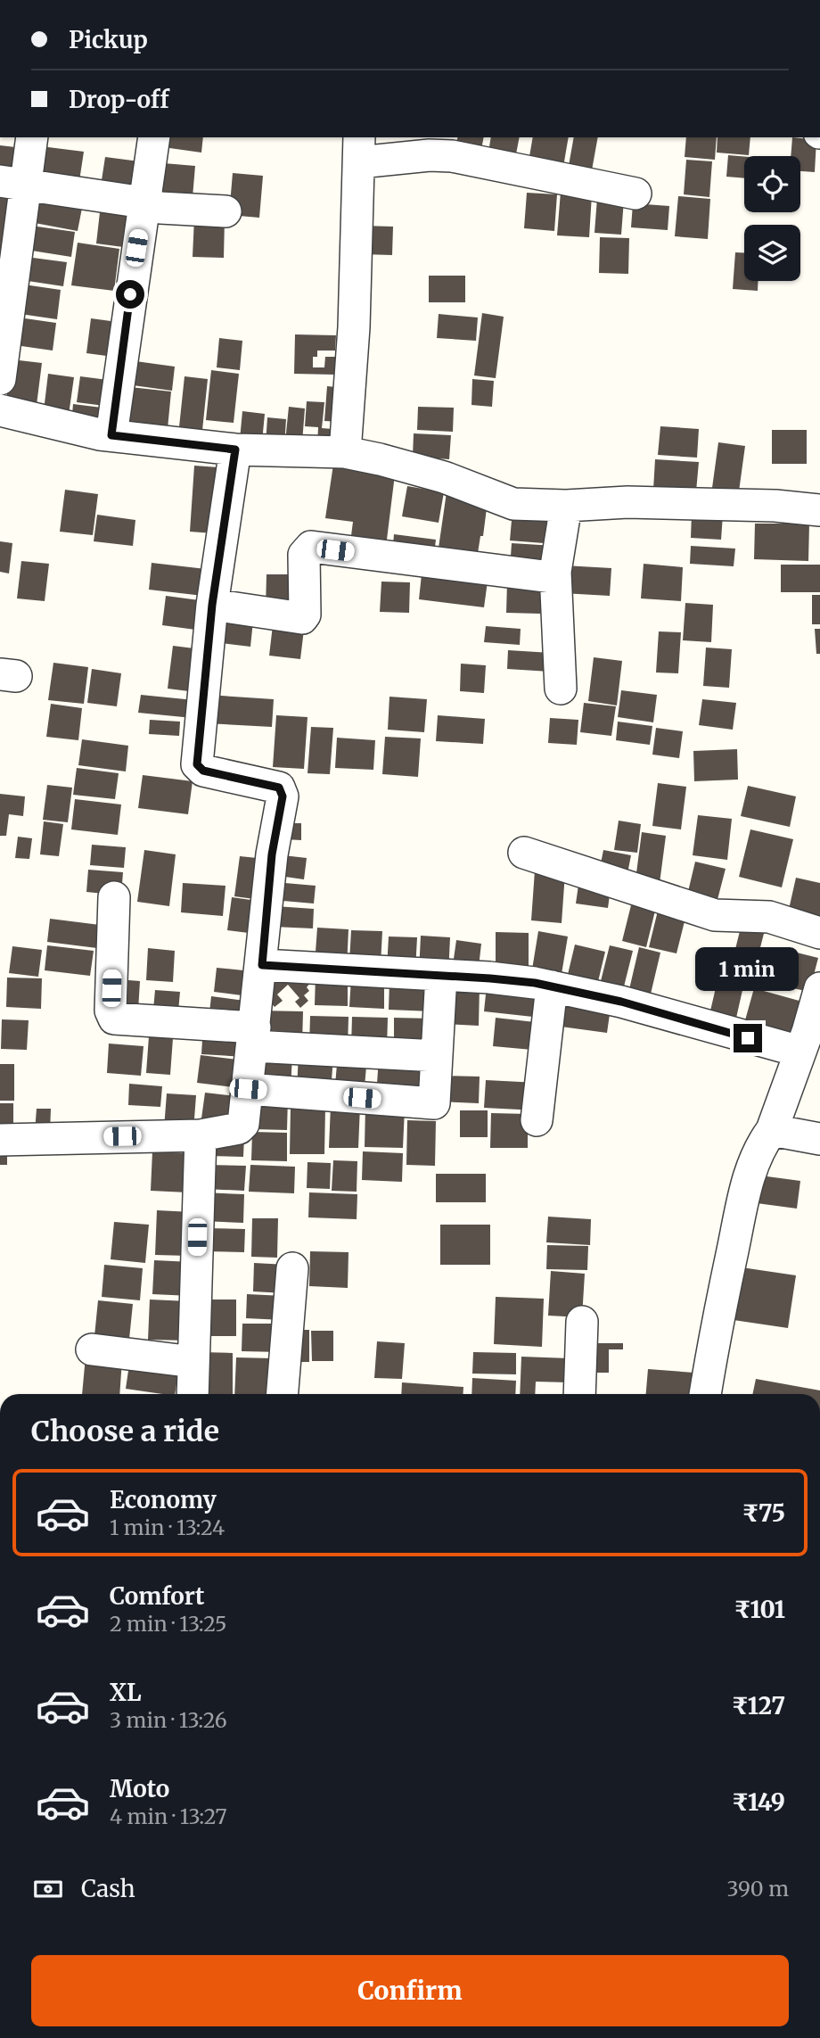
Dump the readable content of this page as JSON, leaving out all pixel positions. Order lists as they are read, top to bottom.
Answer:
{
  "page": {
    "banner": ["Pickup", "Drop-off"],
    "bubble": "1 min",
    "heading": "Choose a ride",
    "list": [
      {
        "name": "Economy",
        "note": "1 min · 13:24",
        "value": "₹75"
      },
      {
        "name": "Comfort",
        "note": "2 min · 13:25",
        "value": "₹101"
      },
      {
        "name": "XL",
        "note": "3 min · 13:26",
        "value": "₹127"
      },
      {
        "name": "Moto",
        "note": "4 min · 13:27",
        "value": "₹149"
      }
    ],
    "pay": ["Cash", "390 m"],
    "buttons": "Confirm"
  }
}
